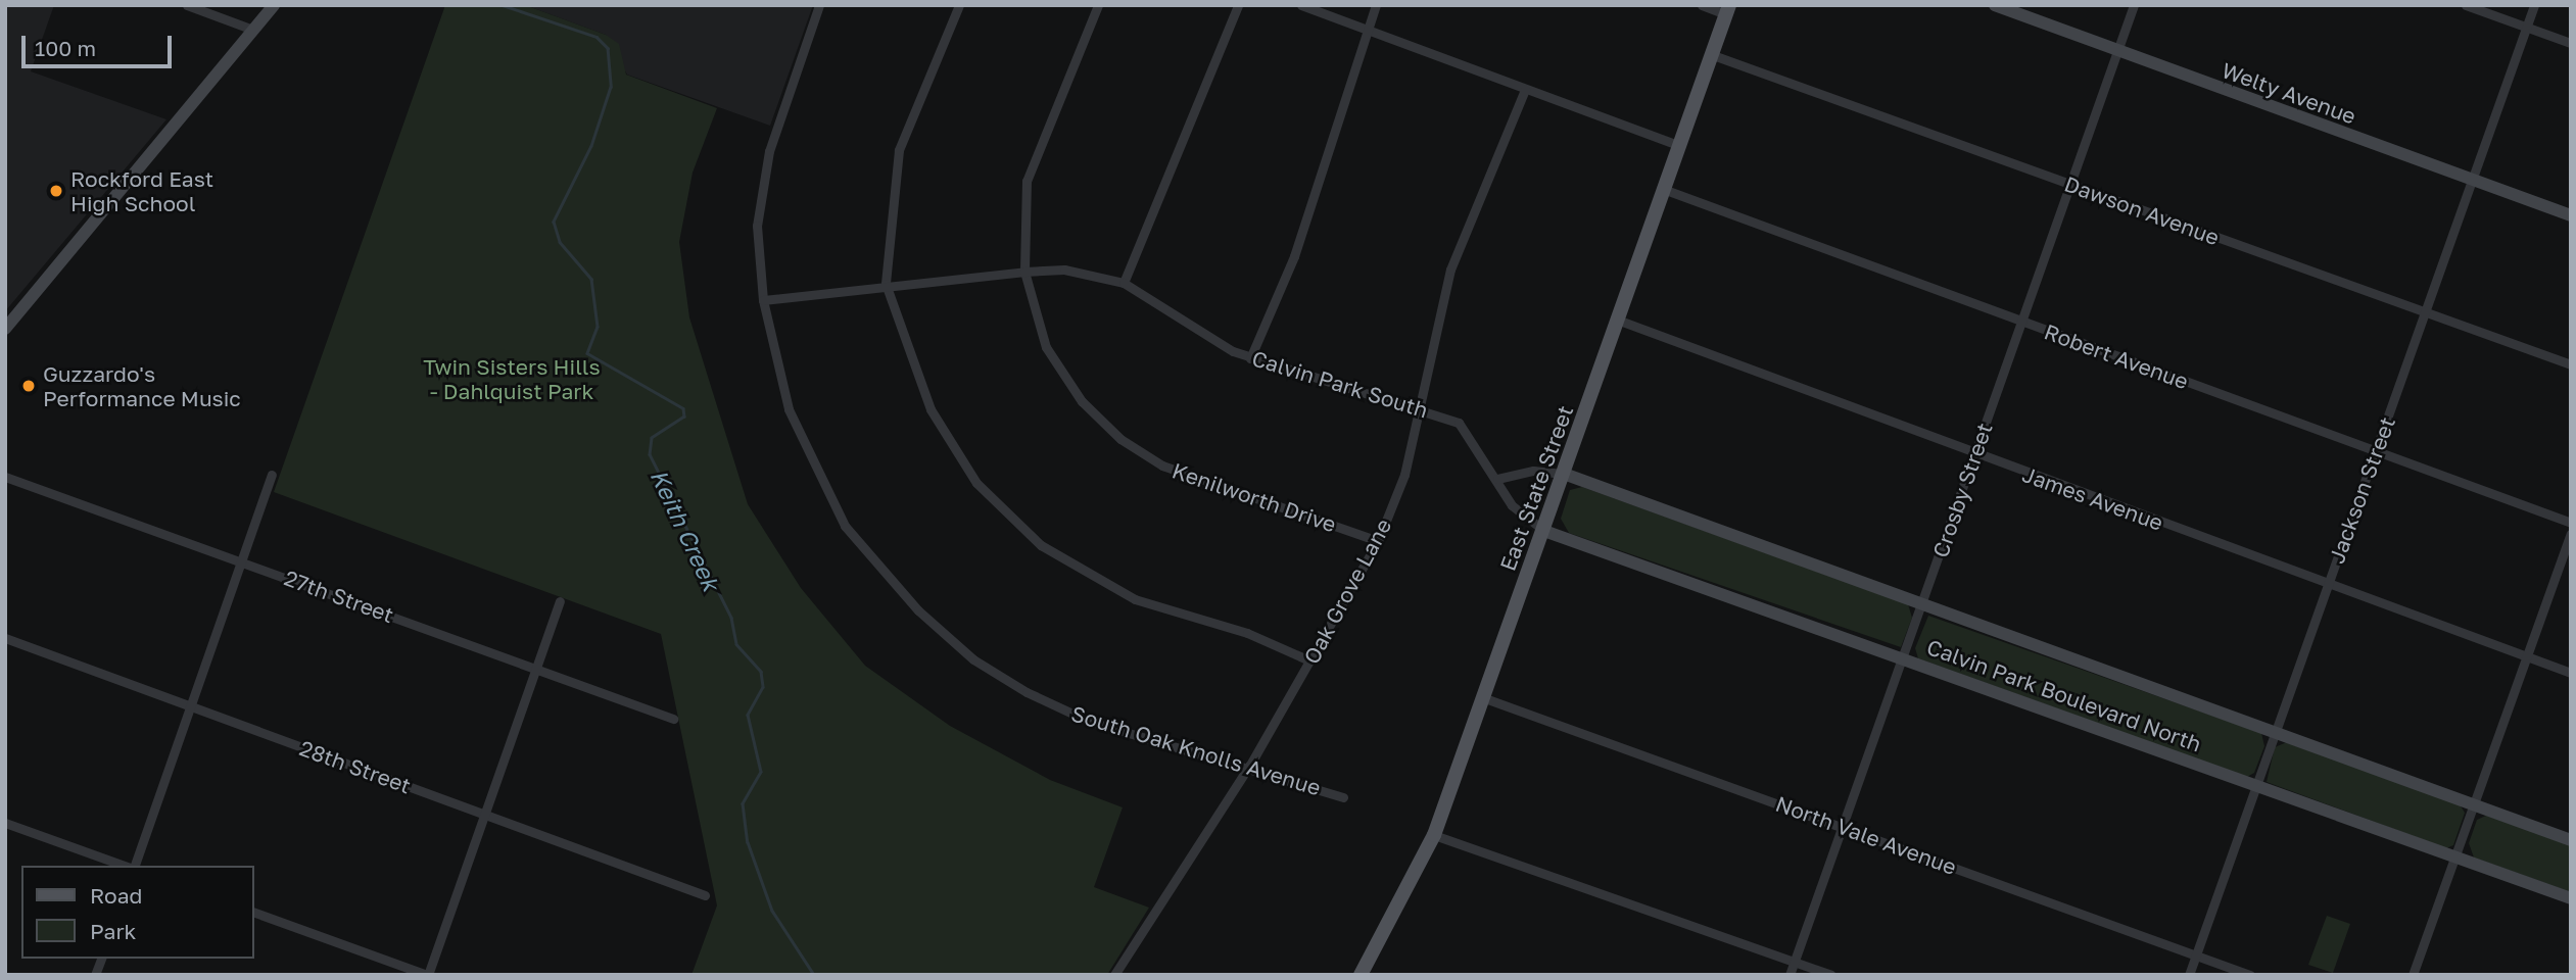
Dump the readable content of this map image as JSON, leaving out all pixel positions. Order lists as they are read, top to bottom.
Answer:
{
  "streets": {
    "main road": ["East State Street"],
    "street": [
      "Welty Avenue",
      "Dawson Avenue",
      "Robert Avenue",
      "Calvin Park South",
      "Crosby Street",
      "Jackson Street",
      "Kenilworth Drive",
      "James Avenue",
      "Oak Grove Lane",
      "27th Street",
      "Calvin Park Boulevard North",
      "South Oak Knolls Avenue",
      "28th Street",
      "North Vale Avenue"
    ]
  },
  "crossings": [
    ["Welty Avenue", "Crosby Street"],
    ["Welty Avenue", "Jackson Street"],
    ["Dawson Avenue", "East State Street"],
    ["Dawson Avenue", "Crosby Street"],
    ["Dawson Avenue", "Jackson Street"],
    ["Robert Avenue", "East State Street"],
    ["Robert Avenue", "Crosby Street"],
    ["Robert Avenue", "Jackson Street"],
    ["Calvin Park South", "East State Street"],
    ["Calvin Park South", "Kenilworth Drive"],
    ["Calvin Park South", "Oak Grove Lane"],
    ["Calvin Park South", "Calvin Park Boulevard North"],
    ["Calvin Park South", "South Oak Knolls Avenue"],
    ["East State Street", "James Avenue"],
    ["East State Street", "Calvin Park Boulevard North"],
    ["East State Street", "North Vale Avenue"],
    ["Crosby Street", "James Avenue"],
    ["Crosby Street", "Calvin Park Boulevard North"],
    ["Crosby Street", "North Vale Avenue"],
    ["Jackson Street", "James Avenue"],
    ["Jackson Street", "Calvin Park Boulevard North"],
    ["Jackson Street", "North Vale Avenue"],
    ["Kenilworth Drive", "Oak Grove Lane"],
    ["Oak Grove Lane", "South Oak Knolls Avenue"]
  ],
  "water": ["Keith Creek"],
  "parks": ["Twin Sisters Hills - Dahlquist Park"],
  "places": ["Rockford East High School", "Guzzardo's Performance Music"],
  "legend": ["Road", "Park"],
  "scale_bar": "100 m"
}
